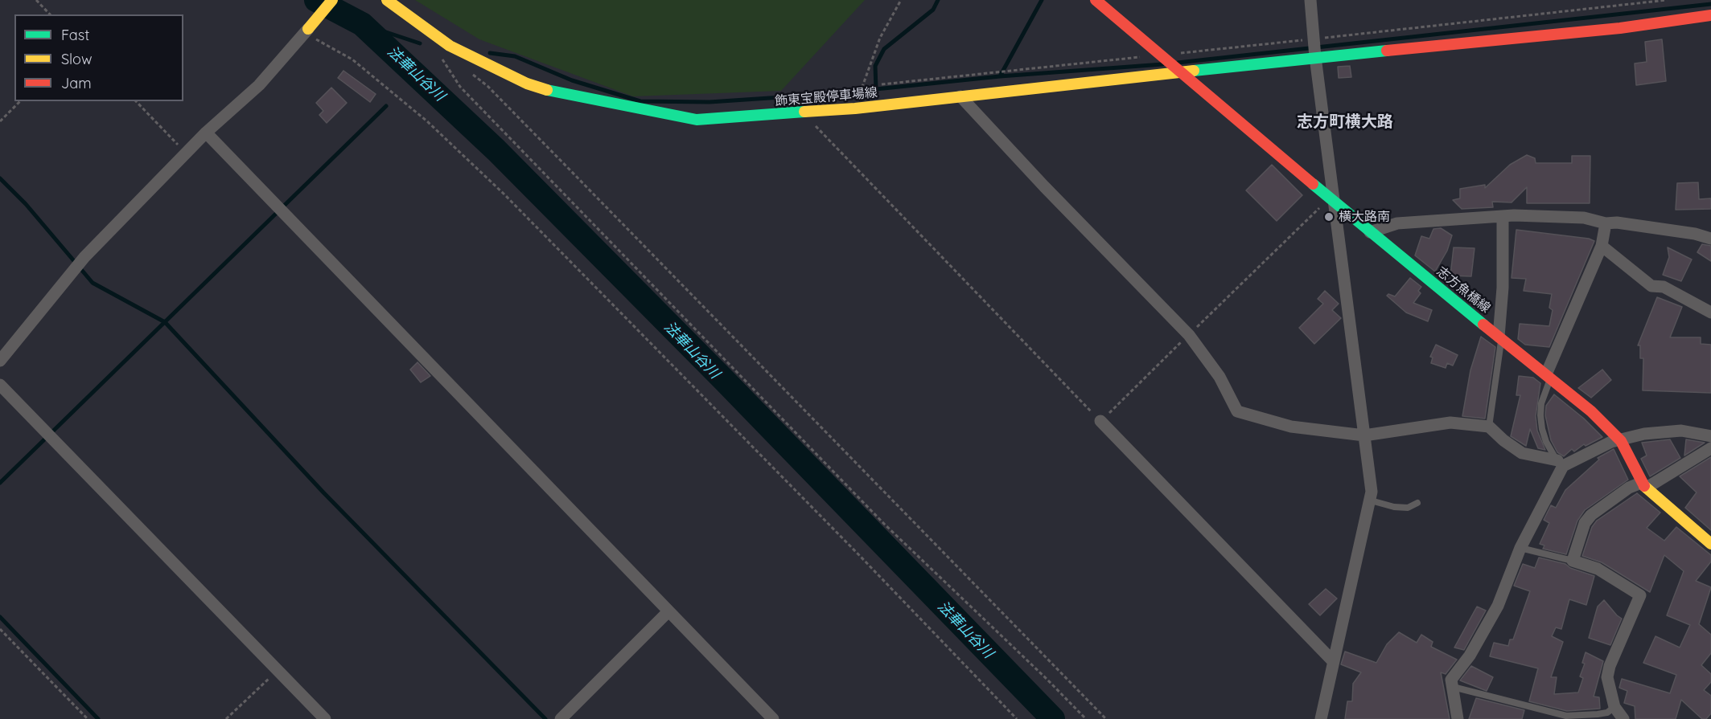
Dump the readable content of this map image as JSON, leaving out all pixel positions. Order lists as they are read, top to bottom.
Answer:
{
  "streets": {
    "main road": ["飾東宝殿停車場線", "志方魚橋線"]
  },
  "crossings": [
    ["飾東宝殿停車場線", "志方魚橋線"]
  ],
  "districts": ["志方町横大路"],
  "water": ["法華山谷川"],
  "places": ["横大路南"],
  "legend": ["Fast", "Slow", "Jam"]
}
